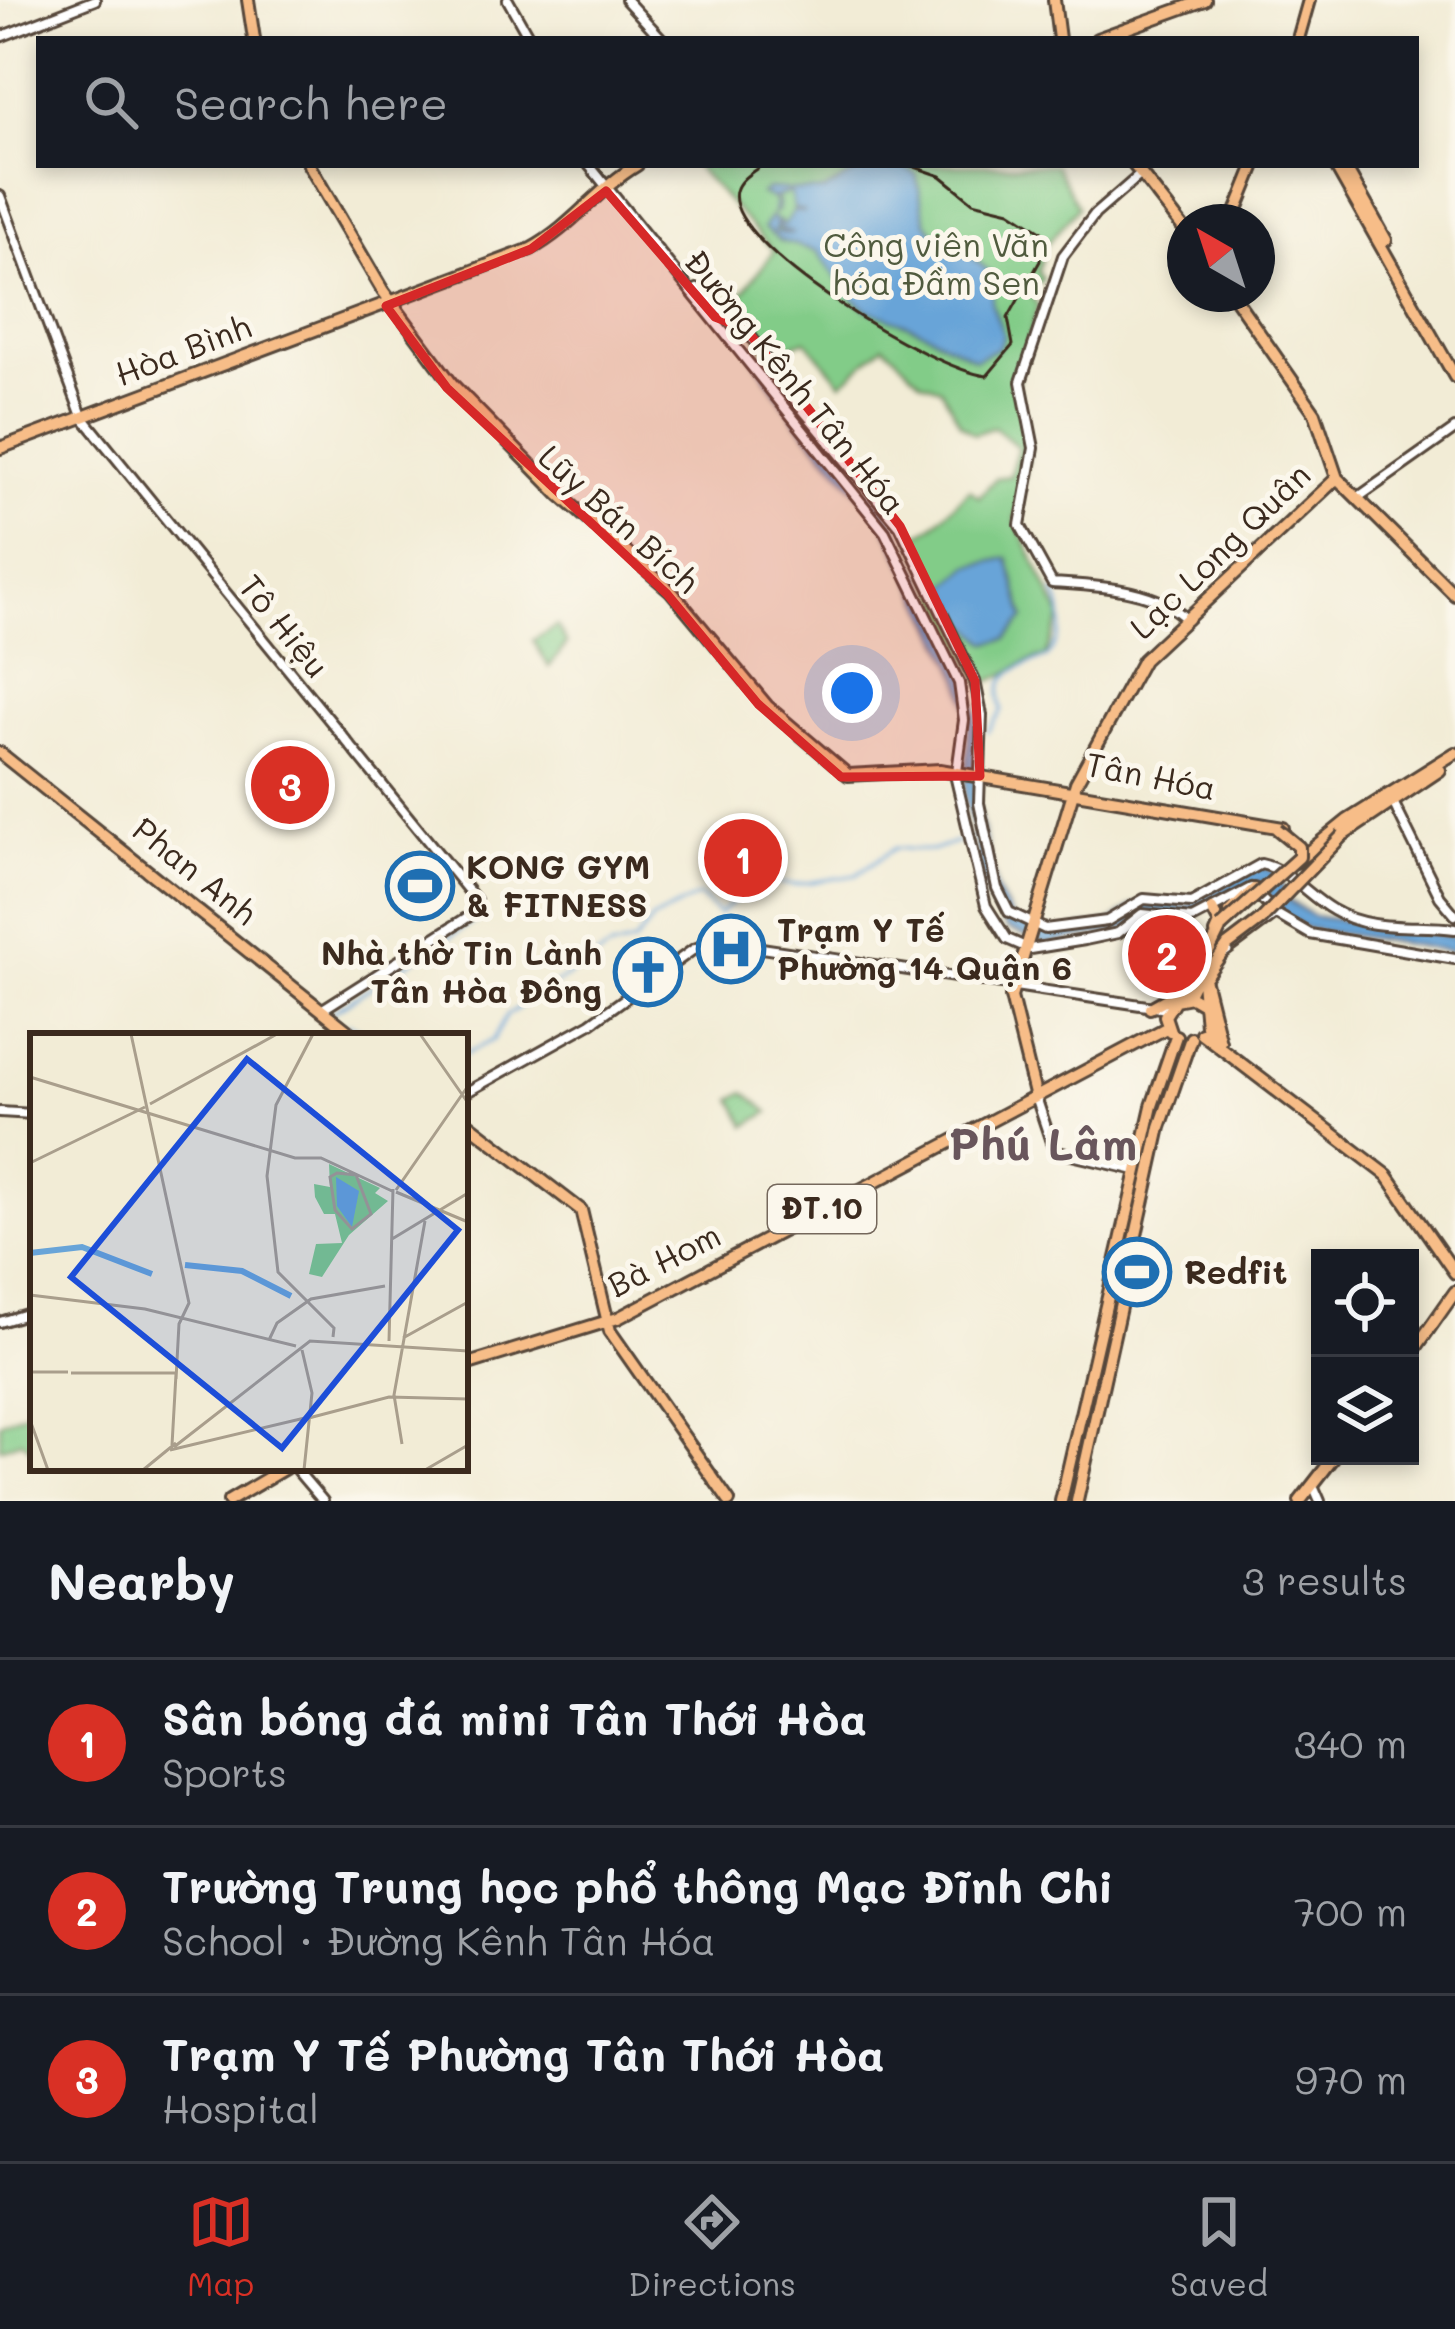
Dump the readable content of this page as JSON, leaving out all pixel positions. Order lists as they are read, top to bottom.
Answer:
{
  "streets": {
    "main road": [
      "Hòa Bình",
      "Lũy Bán Bích",
      "Lạc Long Quân",
      "Tân Hóa",
      "Phan Anh",
      "ĐT.10",
      "Bà Hom"
    ],
    "street": ["Đường Kênh Tân Hóa", "Tô Hiệu"]
  },
  "crossings": [
    ["Hòa Bình", "Đường Kênh Tân Hóa"],
    ["Hòa Bình", "Lũy Bán Bích"],
    ["Hòa Bình", "Tô Hiệu"],
    ["Đường Kênh Tân Hóa", "Lũy Bán Bích"],
    ["Đường Kênh Tân Hóa", "Lạc Long Quân"],
    ["Đường Kênh Tân Hóa", "Tân Hóa"],
    ["Lũy Bán Bích", "Tân Hóa"],
    ["Lạc Long Quân", "Tân Hóa"],
    ["Tô Hiệu", "Phan Anh"],
    ["ĐT.10", "Bà Hom"]
  ],
  "districts": ["Phú Lâm"],
  "parks": ["Công viên Văn hóa Đầm Sen"],
  "places": {
    "sports": ["KONG GYM & FITNESS", "Redfit"],
    "hospital": ["Trạm Y Tế Phường 14 Quận 6"],
    "church": ["Nhà thờ Tin Lành Tân Hòa Đông"]
  },
  "north": "top left",
  "page": {
    "search": "Search here",
    "pins": ["3", "1", "2"],
    "heading": ["Nearby", "3 results"],
    "list": [
      {
        "mark": "1",
        "name": "Sân bóng đá mini Tân Thới Hòa",
        "note": "Sports",
        "value": "340 m"
      },
      {
        "mark": "2",
        "name": "Trường Trung học phổ thông Mạc Đĩnh Chi",
        "note": "School · Đường Kênh Tân Hóa",
        "value": "700 m"
      },
      {
        "mark": "3",
        "name": "Trạm Y Tế Phường Tân Thới Hòa",
        "note": "Hospital",
        "value": "970 m"
      }
    ],
    "nav": ["Map", "Directions", "Saved"]
  }
}
